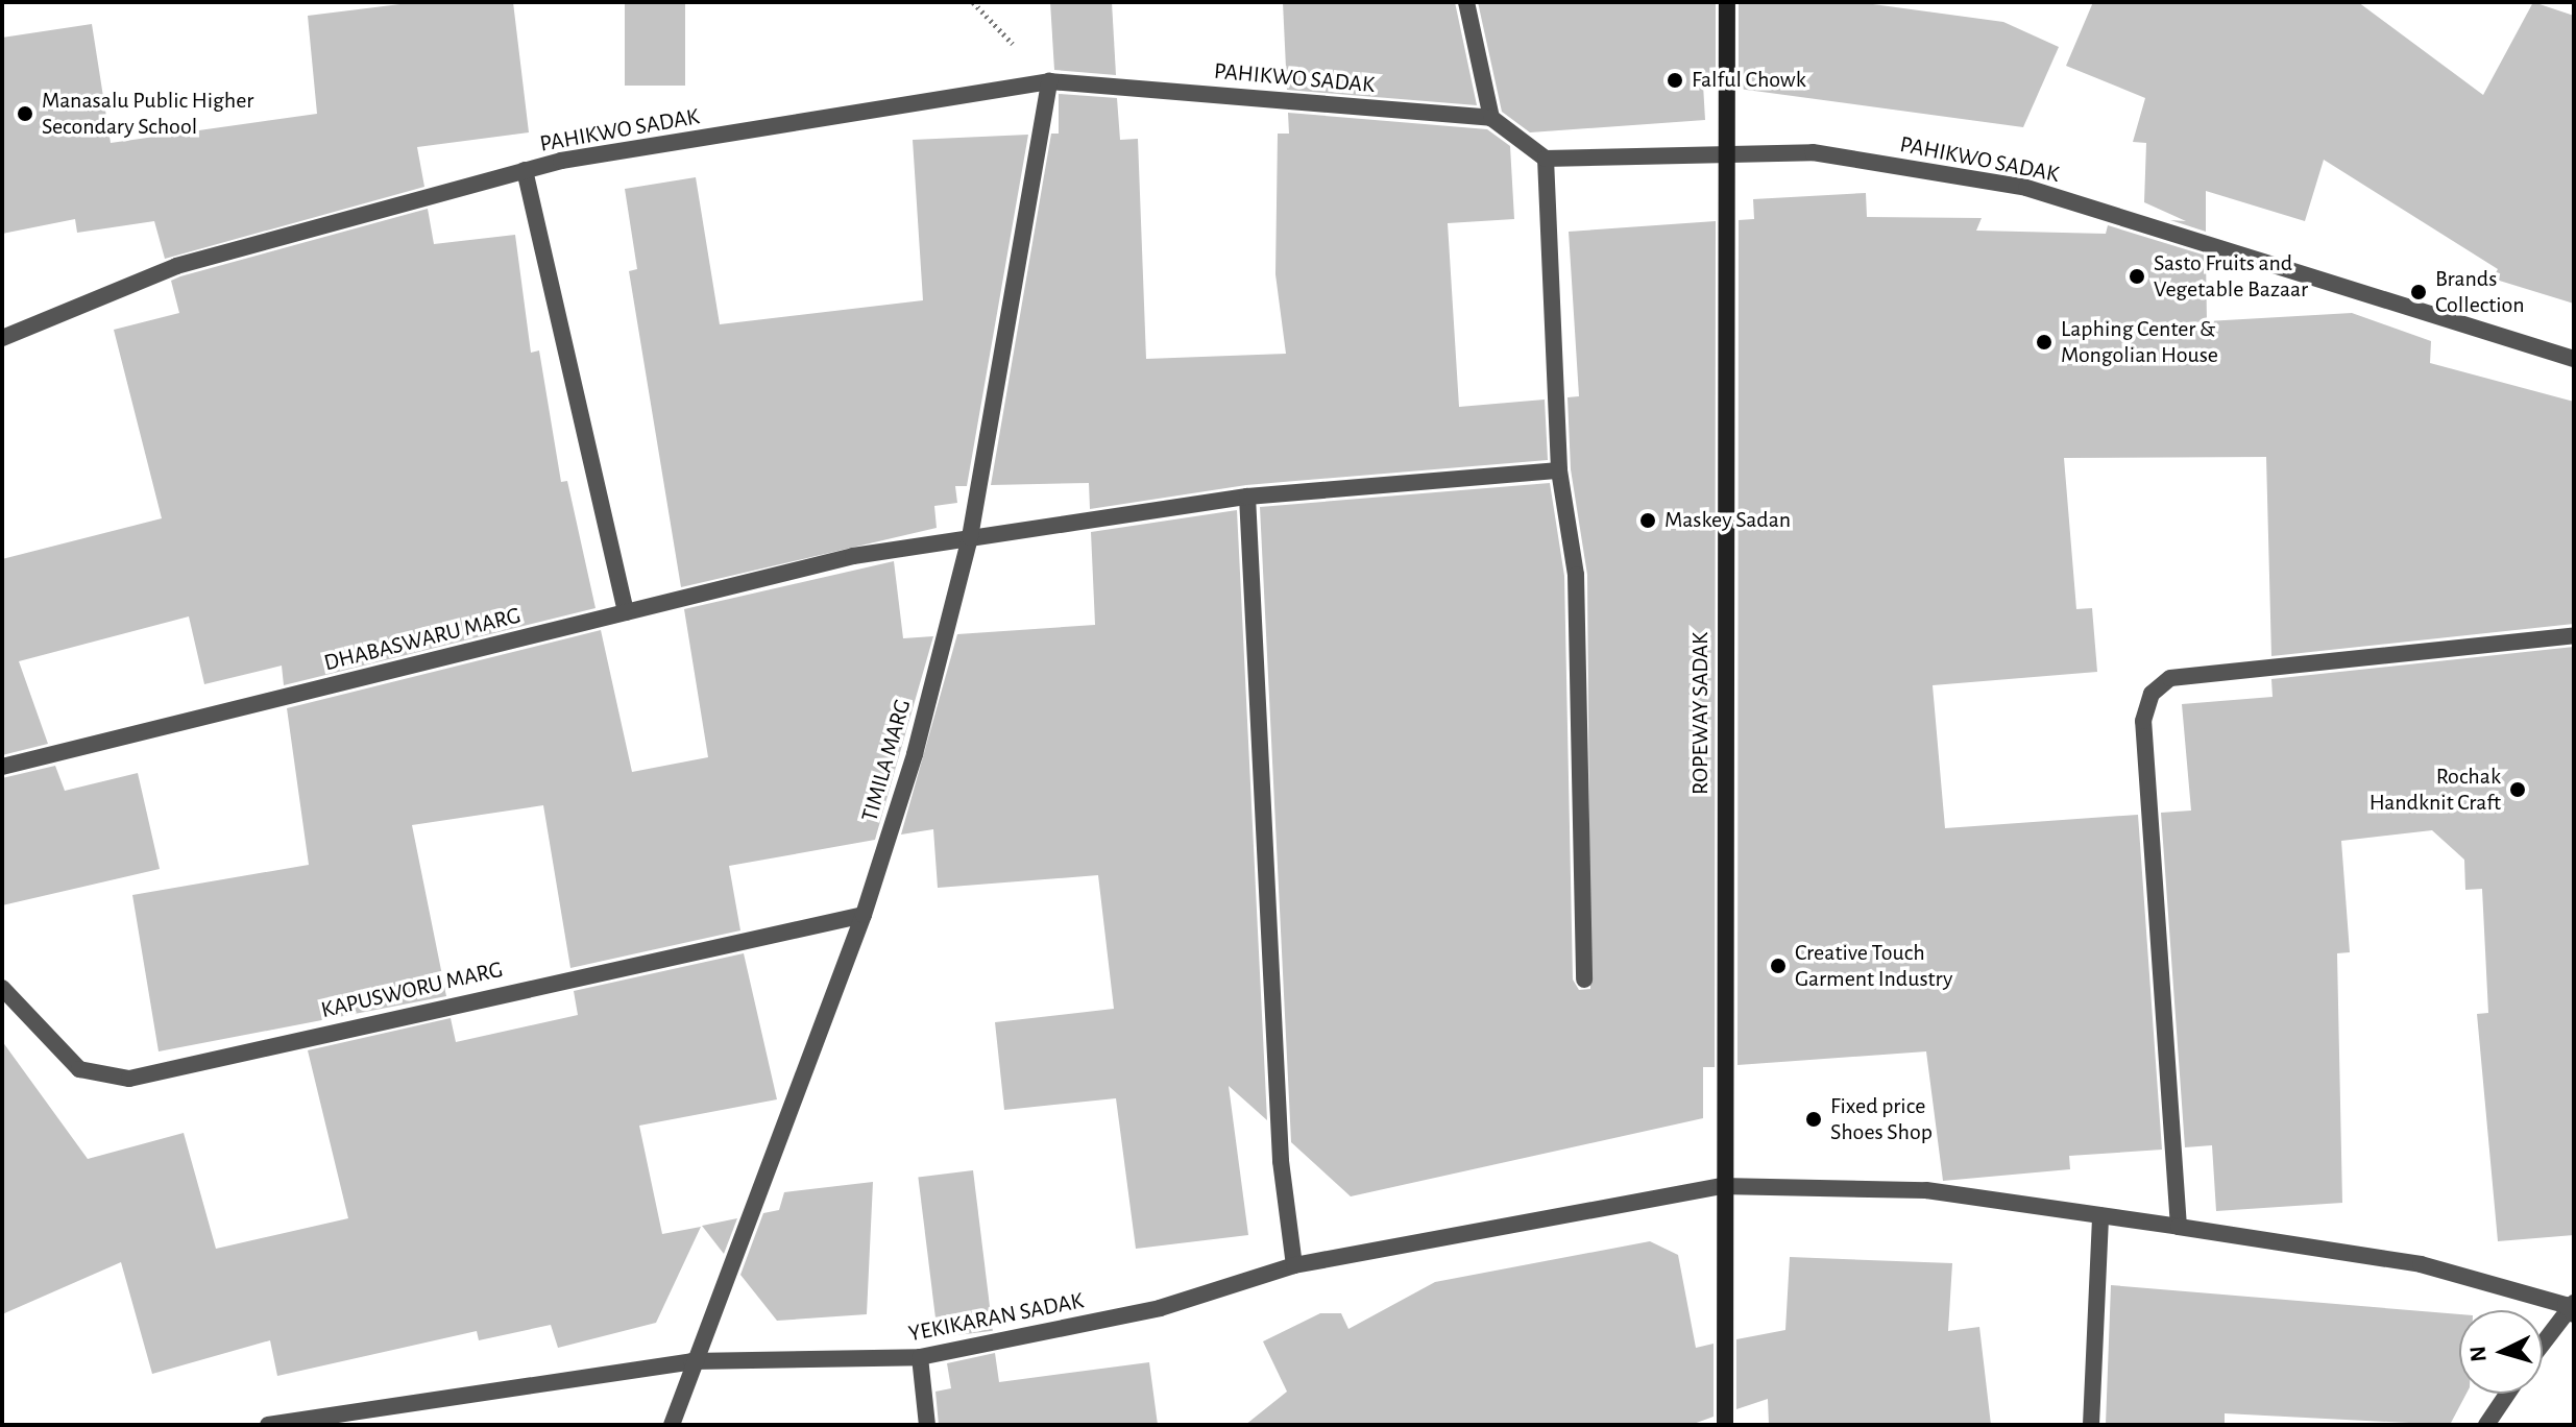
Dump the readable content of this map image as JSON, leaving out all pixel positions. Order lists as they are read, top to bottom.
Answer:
{
  "streets": {
    "main road": ["ROPEWAY SADAK"],
    "street": [
      "PAHIKWO SADAK",
      "DHABASWARU MARG",
      "TIMILA MARG",
      "KAPUSWORU MARG",
      "YEKIKARAN SADAK"
    ]
  },
  "crossings": [
    ["PAHIKWO SADAK", "ROPEWAY SADAK"],
    ["PAHIKWO SADAK", "TIMILA MARG"],
    ["DHABASWARU MARG", "TIMILA MARG"],
    ["ROPEWAY SADAK", "YEKIKARAN SADAK"],
    ["TIMILA MARG", "KAPUSWORU MARG"],
    ["TIMILA MARG", "YEKIKARAN SADAK"]
  ],
  "places": [
    "Falful Chowk",
    "Manasalu Public Higher Secondary School",
    "Sasto Fruits and Vegetable Bazaar",
    "Brands Collection",
    "Laphing Center & Mongolian House",
    "Maskey Sadan",
    "Rochak Handknit Craft",
    "Creative Touch Garment Industry",
    "Fixed price Shoes Shop"
  ],
  "north": "left"
}
